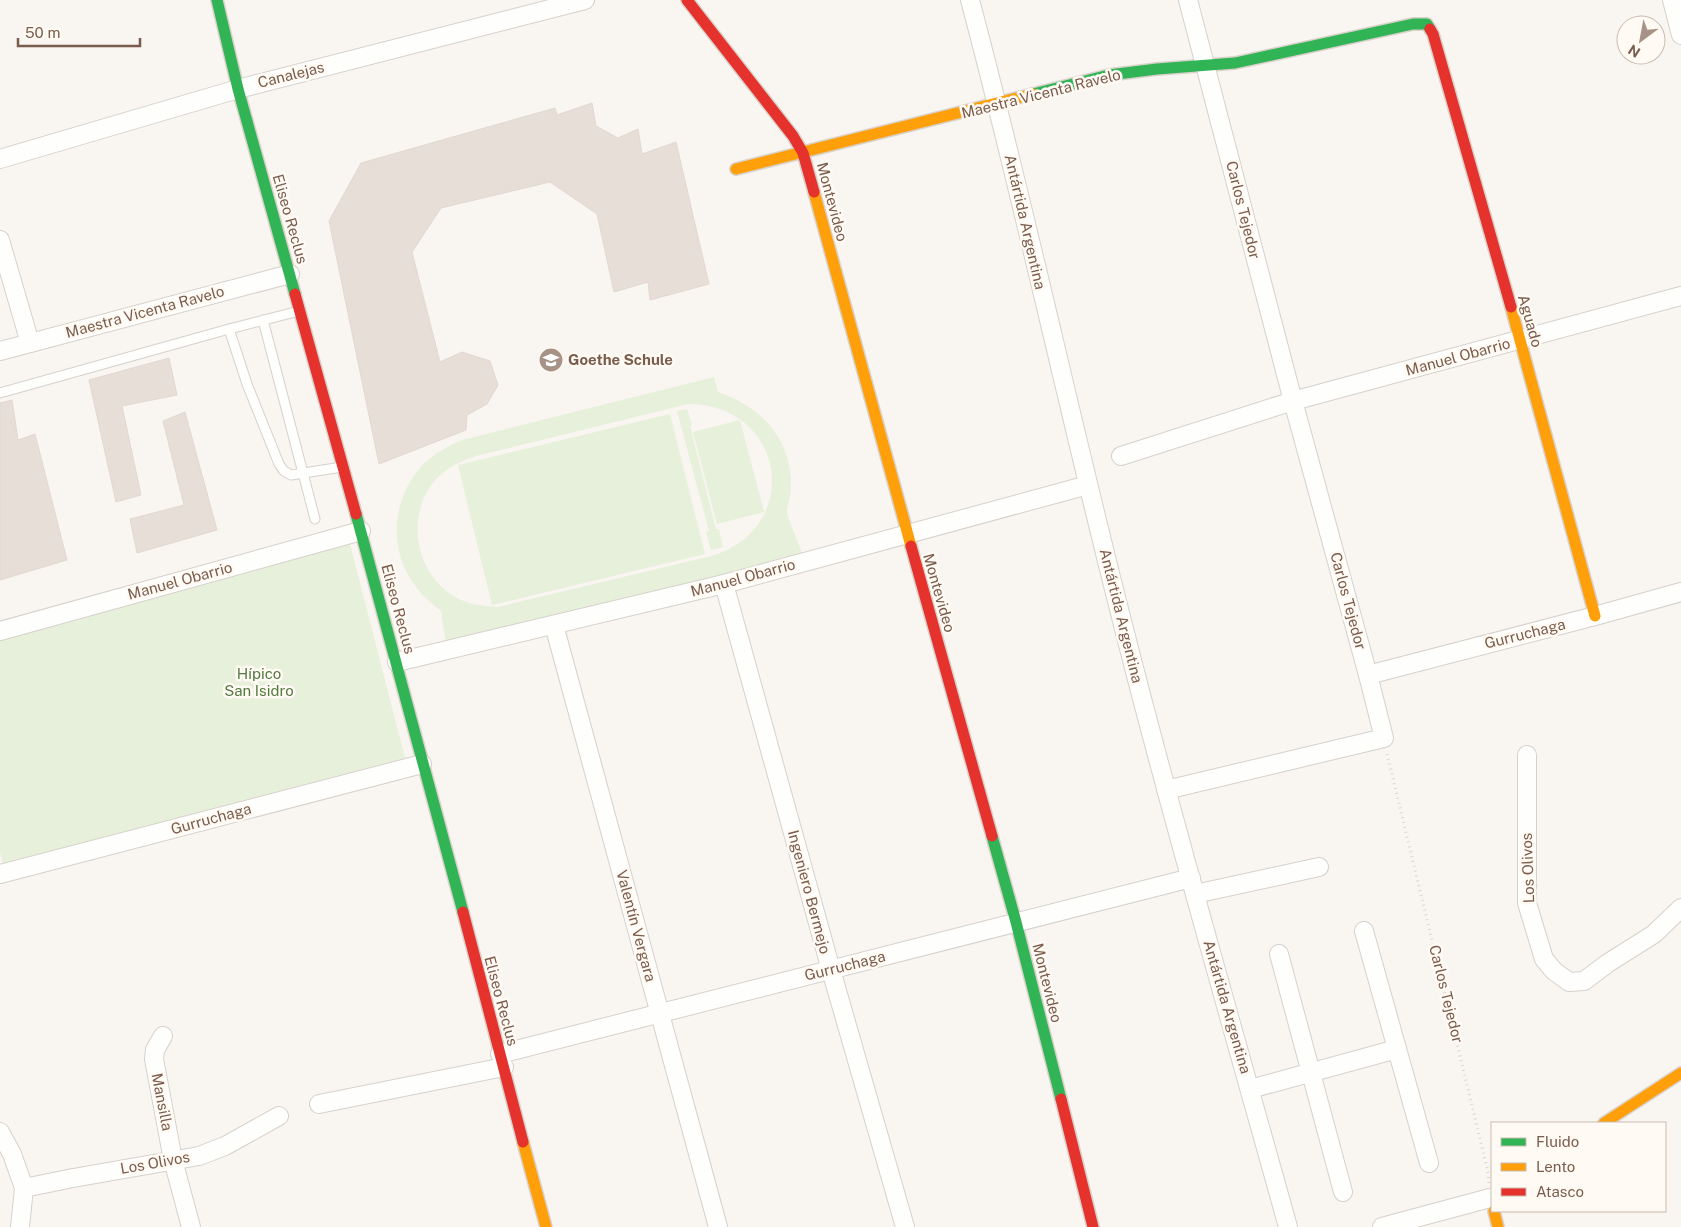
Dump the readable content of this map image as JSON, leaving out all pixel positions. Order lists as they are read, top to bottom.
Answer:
{
  "streets": {
    "street": [
      "Canalejas",
      "Maestra Vicenta Ravelo",
      "Montevideo",
      "Carlos Tejedor",
      "Eliseo Reclus",
      "Antártida Argentina",
      "Aguado",
      "Manuel Obarrio",
      "Gurruchaga",
      "Los Olivos",
      "Ingeniero Bermejo",
      "Valentín Vergara",
      "Mansilla"
    ]
  },
  "crossings": [
    ["Canalejas", "Eliseo Reclus"],
    ["Maestra Vicenta Ravelo", "Montevideo"],
    ["Maestra Vicenta Ravelo", "Carlos Tejedor"],
    ["Maestra Vicenta Ravelo", "Eliseo Reclus"],
    ["Maestra Vicenta Ravelo", "Antártida Argentina"],
    ["Maestra Vicenta Ravelo", "Aguado"],
    ["Montevideo", "Manuel Obarrio"],
    ["Montevideo", "Gurruchaga"],
    ["Carlos Tejedor", "Manuel Obarrio"],
    ["Carlos Tejedor", "Gurruchaga"],
    ["Eliseo Reclus", "Manuel Obarrio"],
    ["Eliseo Reclus", "Gurruchaga"],
    ["Antártida Argentina", "Manuel Obarrio"],
    ["Antártida Argentina", "Gurruchaga"],
    ["Aguado", "Manuel Obarrio"],
    ["Aguado", "Gurruchaga"],
    ["Manuel Obarrio", "Ingeniero Bermejo"],
    ["Manuel Obarrio", "Valentín Vergara"],
    ["Gurruchaga", "Ingeniero Bermejo"],
    ["Gurruchaga", "Valentín Vergara"],
    ["Los Olivos", "Mansilla"]
  ],
  "parks": ["Hípico San Isidro"],
  "places": {
    "school or university": ["Goethe Schule"]
  },
  "legend": ["Fluido", "Lento", "Atasco"],
  "scale_bar": "50 m",
  "north": "bottom left"
}
